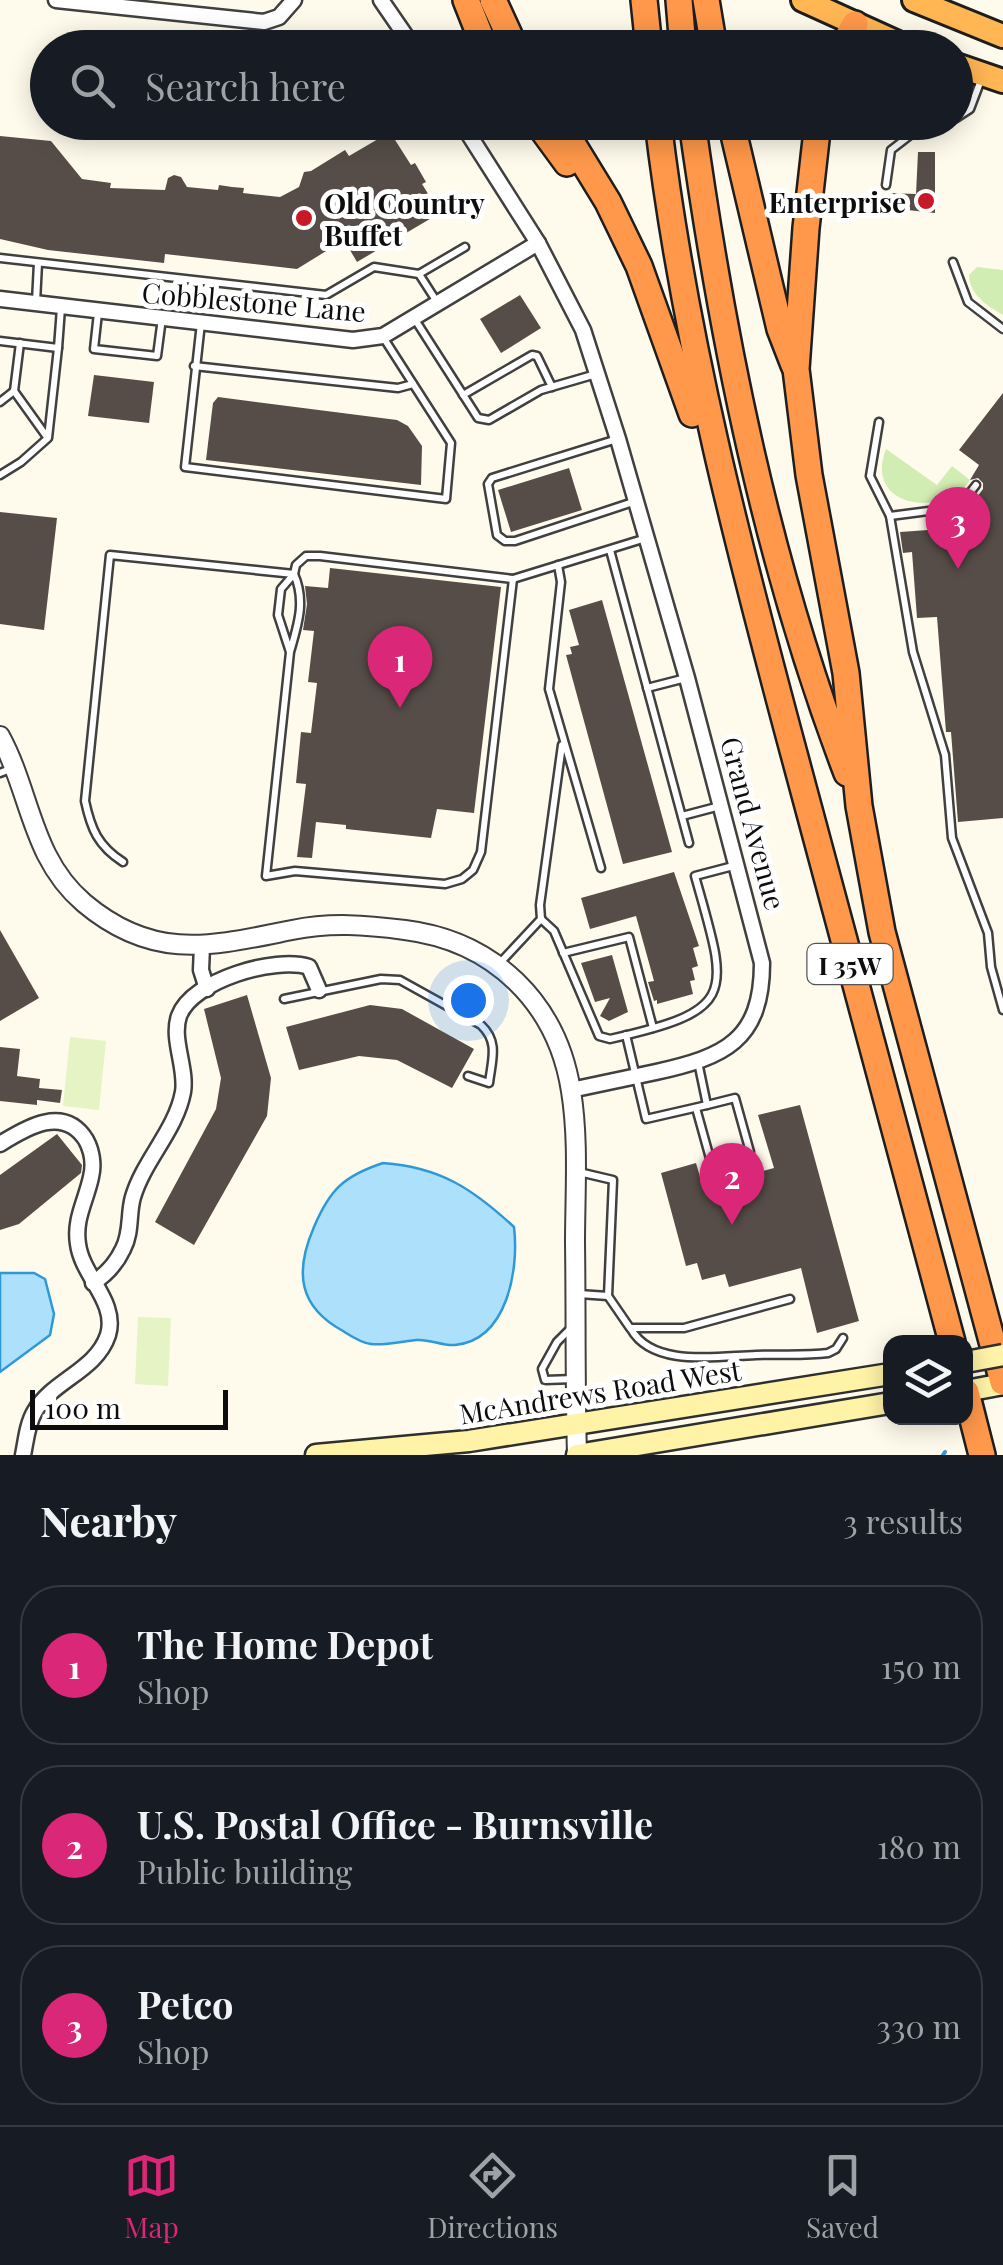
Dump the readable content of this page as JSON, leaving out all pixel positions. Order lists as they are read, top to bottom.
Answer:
{
  "streets": {
    "highway": ["I 35W"],
    "main road": ["McAndrews Road West"],
    "street": ["Cobblestone Lane", "Grand Avenue"]
  },
  "crossings": [
    ["Cobblestone Lane", "Grand Avenue"]
  ],
  "places": ["Enterprise", "Old Country Buffet"],
  "scale_bar": "100 m",
  "page": {
    "search": "Search here",
    "pins": ["3", "1", "2"],
    "scale": "100 m",
    "heading": ["Nearby", "3 results"],
    "list": [
      {
        "mark": "1",
        "name": "The Home Depot",
        "note": "Shop",
        "value": "150 m"
      },
      {
        "mark": "2",
        "name": "U.S. Postal Office - Burnsville",
        "note": "Public building",
        "value": "180 m"
      },
      {
        "mark": "3",
        "name": "Petco",
        "note": "Shop",
        "value": "330 m"
      }
    ],
    "nav": ["Map", "Directions", "Saved"]
  }
}
